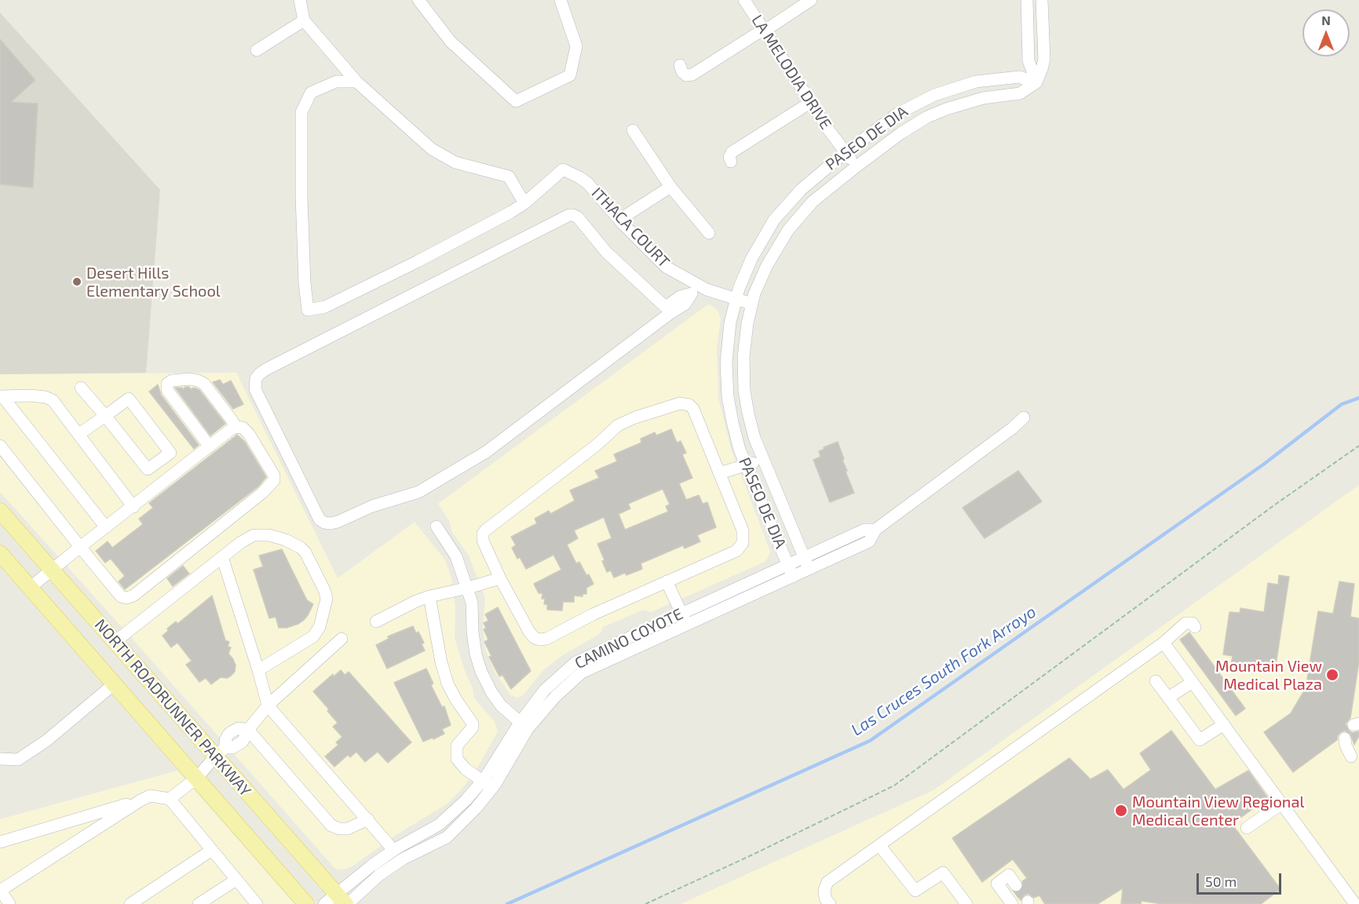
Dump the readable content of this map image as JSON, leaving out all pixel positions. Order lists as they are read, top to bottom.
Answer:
{
  "streets": {
    "main road": ["NORTH ROADRUNNER PARKWAY"],
    "street": [
      "LA MELODIA DRIVE",
      "PASEO DE DIA",
      "ITHACA COURT",
      "CAMINO COYOTE"
    ]
  },
  "crossings": [
    ["LA MELODIA DRIVE", "PASEO DE DIA"],
    ["PASEO DE DIA", "ITHACA COURT"],
    ["PASEO DE DIA", "CAMINO COYOTE"],
    ["CAMINO COYOTE", "NORTH ROADRUNNER PARKWAY"]
  ],
  "water": ["Las Cruces South Fork Arroyo"],
  "places": ["Desert Hills Elementary School", "Mountain View Medical Plaza", "Mountain View Regional Medical Center"],
  "scale_bar": "50 m",
  "north": "top"
}
